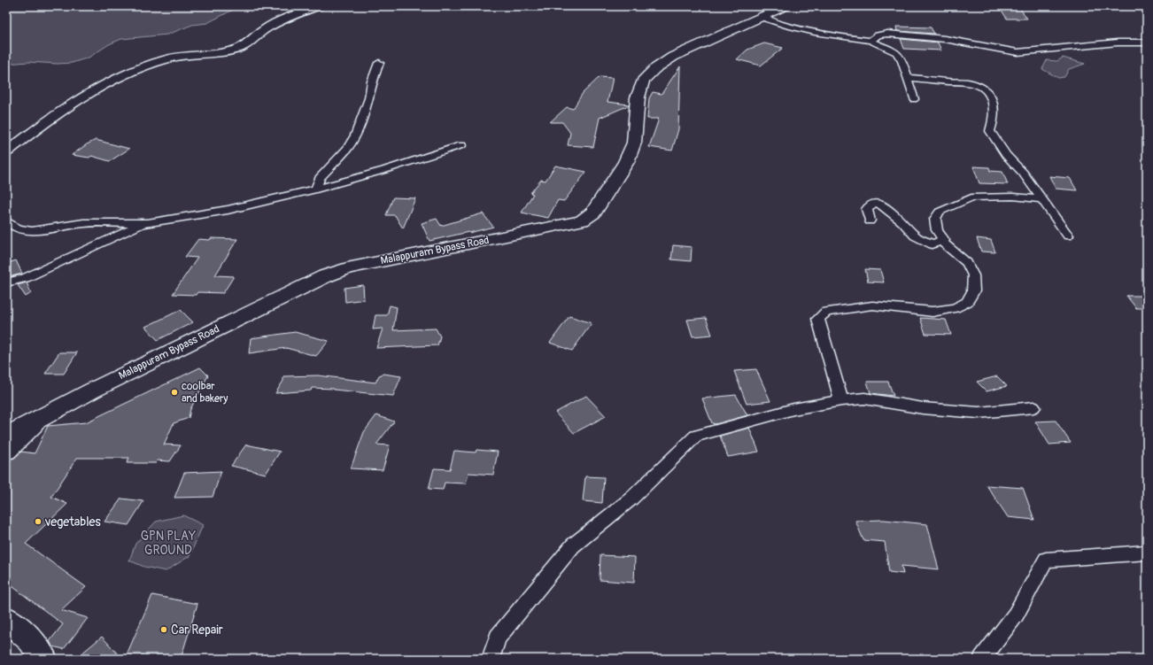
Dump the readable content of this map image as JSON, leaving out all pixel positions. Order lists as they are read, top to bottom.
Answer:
{
  "streets": {
    "main road": ["Malappuram Bypass Road"]
  },
  "parks": ["GPN PLAY GROUND"],
  "places": ["coolbar and bakery", "vegetables", "Car Repair"]
}
